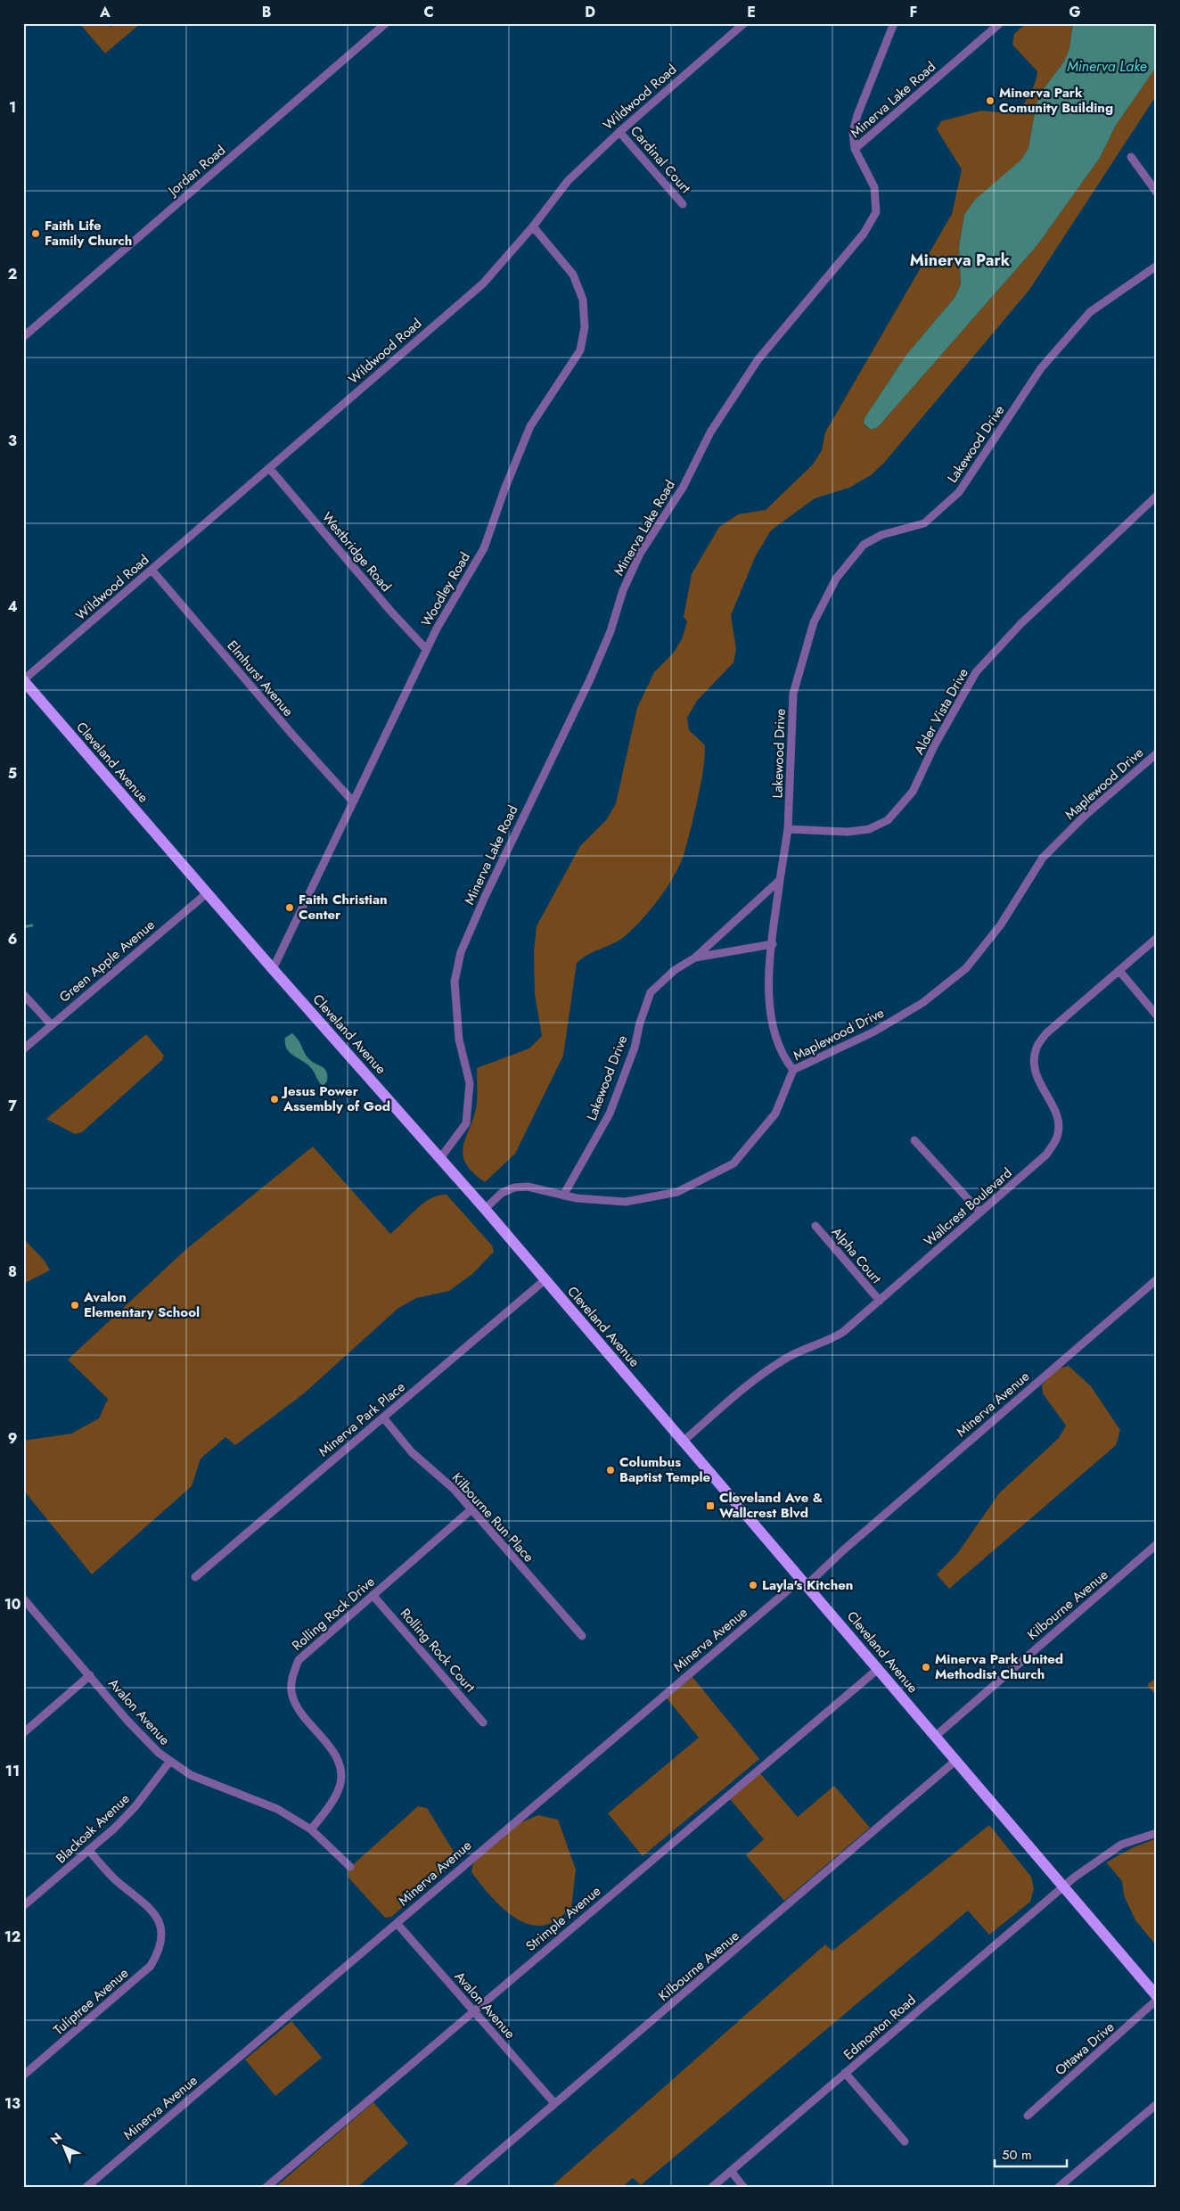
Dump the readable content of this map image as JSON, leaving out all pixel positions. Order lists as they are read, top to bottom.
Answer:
{
  "streets": {
    "main road": ["Cleveland Avenue"],
    "street": [
      "Wildwood Road",
      "Minerva Lake Road",
      "Cardinal Court",
      "Jordan Road",
      "Lakewood Drive",
      "Westbridge Road",
      "Woodley Road",
      "Elmhurst Avenue",
      "Alder Vista Drive",
      "Maplewood Drive",
      "Green Apple Avenue",
      "Wallcrest Boulevard",
      "Alpha Court",
      "Minerva Avenue",
      "Minerva Park Place",
      "Kilbourne Run Place",
      "Kilbourne Avenue",
      "Rolling Rock Drive",
      "Rolling Rock Court",
      "Avalon Avenue",
      "Blackoak Avenue",
      "Strimple Avenue",
      "Tuliptree Avenue",
      "Edmonton Road",
      "Ottawa Drive"
    ]
  },
  "crossings": [
    ["Wildwood Road", "Cardinal Court"],
    ["Wildwood Road", "Westbridge Road"],
    ["Wildwood Road", "Woodley Road"],
    ["Wildwood Road", "Elmhurst Avenue"],
    ["Wildwood Road", "Cleveland Avenue"],
    ["Minerva Lake Road", "Cleveland Avenue"],
    ["Lakewood Drive", "Alder Vista Drive"],
    ["Lakewood Drive", "Maplewood Drive"],
    ["Westbridge Road", "Woodley Road"],
    ["Woodley Road", "Elmhurst Avenue"],
    ["Woodley Road", "Cleveland Avenue"],
    ["Cleveland Avenue", "Maplewood Drive"],
    ["Cleveland Avenue", "Green Apple Avenue"],
    ["Cleveland Avenue", "Wallcrest Boulevard"],
    ["Cleveland Avenue", "Minerva Avenue"],
    ["Cleveland Avenue", "Minerva Park Place"],
    ["Cleveland Avenue", "Kilbourne Avenue"],
    ["Cleveland Avenue", "Strimple Avenue"],
    ["Cleveland Avenue", "Edmonton Road"],
    ["Wallcrest Boulevard", "Alpha Court"],
    ["Minerva Avenue", "Avalon Avenue"],
    ["Minerva Park Place", "Kilbourne Run Place"],
    ["Kilbourne Run Place", "Rolling Rock Drive"],
    ["Kilbourne Avenue", "Avalon Avenue"],
    ["Rolling Rock Drive", "Rolling Rock Court"],
    ["Rolling Rock Drive", "Avalon Avenue"],
    ["Avalon Avenue", "Blackoak Avenue"],
    ["Avalon Avenue", "Strimple Avenue"],
    ["Blackoak Avenue", "Tuliptree Avenue"]
  ],
  "districts": ["Minerva Park"],
  "water": ["Minerva Lake"],
  "places": {
    "other": [
      "Minerva Park Comunity Building",
      "Faith Life Family Church",
      "Faith Christian Center",
      "Jesus Power Assembly of God",
      "Avalon Elementary School",
      "Columbus Baptist Temple",
      "Layla's Kitchen",
      "Minerva Park United Methodist Church"
    ],
    "transit": ["Cleveland Ave & Wallcrest Blvd"]
  },
  "scale_bar": "50 m",
  "north": "top left",
  "grid": {
    "columns": [
      "A",
      "B",
      "C",
      "D",
      "E",
      "F",
      "G"
    ],
    "rows": [
      "1",
      "2",
      "3",
      "4",
      "5",
      "6",
      "7",
      "8",
      "9",
      "10",
      "11",
      "12",
      "13"
    ]
  }
}
